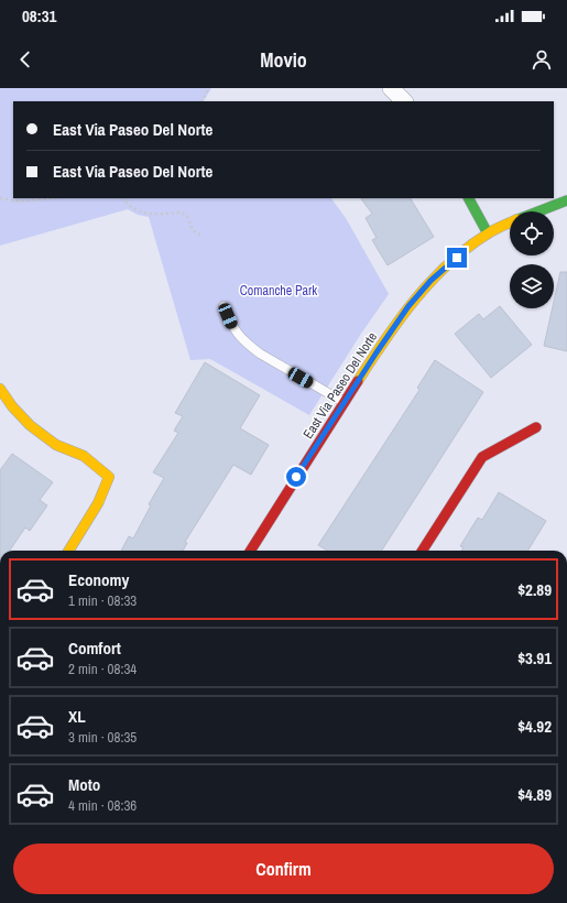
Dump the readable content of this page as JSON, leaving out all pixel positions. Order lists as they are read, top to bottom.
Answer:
{
  "streets": {
    "street": ["East Via Paseo Del Norte"]
  },
  "parks": ["Comanche Park"],
  "page": {
    "status": "08:31",
    "header": "Movio",
    "banner": ["East Via Paseo Del Norte", "East Via Paseo Del Norte"],
    "list": [
      {
        "name": "Economy",
        "note": "1 min · 08:33",
        "value": "$2.89"
      },
      {
        "name": "Comfort",
        "note": "2 min · 08:34",
        "value": "$3.91"
      },
      {
        "name": "XL",
        "note": "3 min · 08:35",
        "value": "$4.92"
      },
      {
        "name": "Moto",
        "note": "4 min · 08:36",
        "value": "$4.89"
      }
    ],
    "buttons": "Confirm"
  }
}
